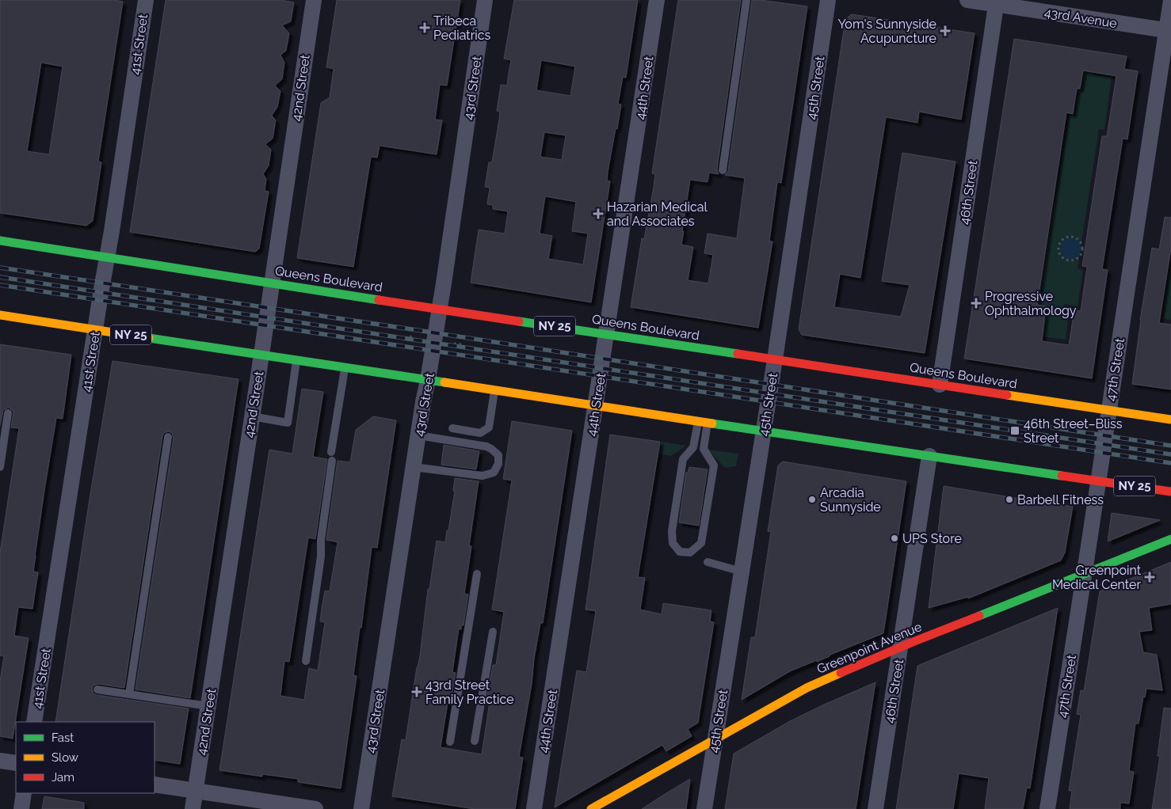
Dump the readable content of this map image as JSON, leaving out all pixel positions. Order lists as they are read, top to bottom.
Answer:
{
  "streets": {
    "main road": ["Queens Boulevard", "NY 25", "Greenpoint Avenue"],
    "street": [
      "43rd Avenue",
      "41st Street",
      "42nd Street",
      "43rd Street",
      "44th Street",
      "45th Street",
      "46th Street",
      "47th Street"
    ]
  },
  "crossings": [
    ["43rd Avenue", "46th Street"],
    ["43rd Avenue", "47th Street"],
    ["41st Street", "Queens Boulevard"],
    ["41st Street", "NY 25"],
    ["42nd Street", "Queens Boulevard"],
    ["42nd Street", "NY 25"],
    ["43rd Street", "Queens Boulevard"],
    ["43rd Street", "NY 25"],
    ["44th Street", "Queens Boulevard"],
    ["44th Street", "NY 25"],
    ["45th Street", "Queens Boulevard"],
    ["45th Street", "NY 25"],
    ["45th Street", "Greenpoint Avenue"],
    ["46th Street", "Queens Boulevard"],
    ["46th Street", "NY 25"],
    ["46th Street", "Greenpoint Avenue"],
    ["Queens Boulevard", "47th Street"],
    ["NY 25", "47th Street"],
    ["47th Street", "Greenpoint Avenue"]
  ],
  "places": {
    "health": [
      "Tribeca Pediatrics",
      "Yom's Sunnyside Acupuncture",
      "Hazarian Medical and Associates",
      "Progressive Ophthalmology",
      "Greenpoint Medical Center",
      "43rd Street Family Practice"
    ],
    "transit": ["46th Street–Bliss Street"],
    "other": ["Arcadia Sunnyside", "Barbell Fitness", "UPS Store"]
  },
  "legend": ["Fast", "Slow", "Jam"]
}
